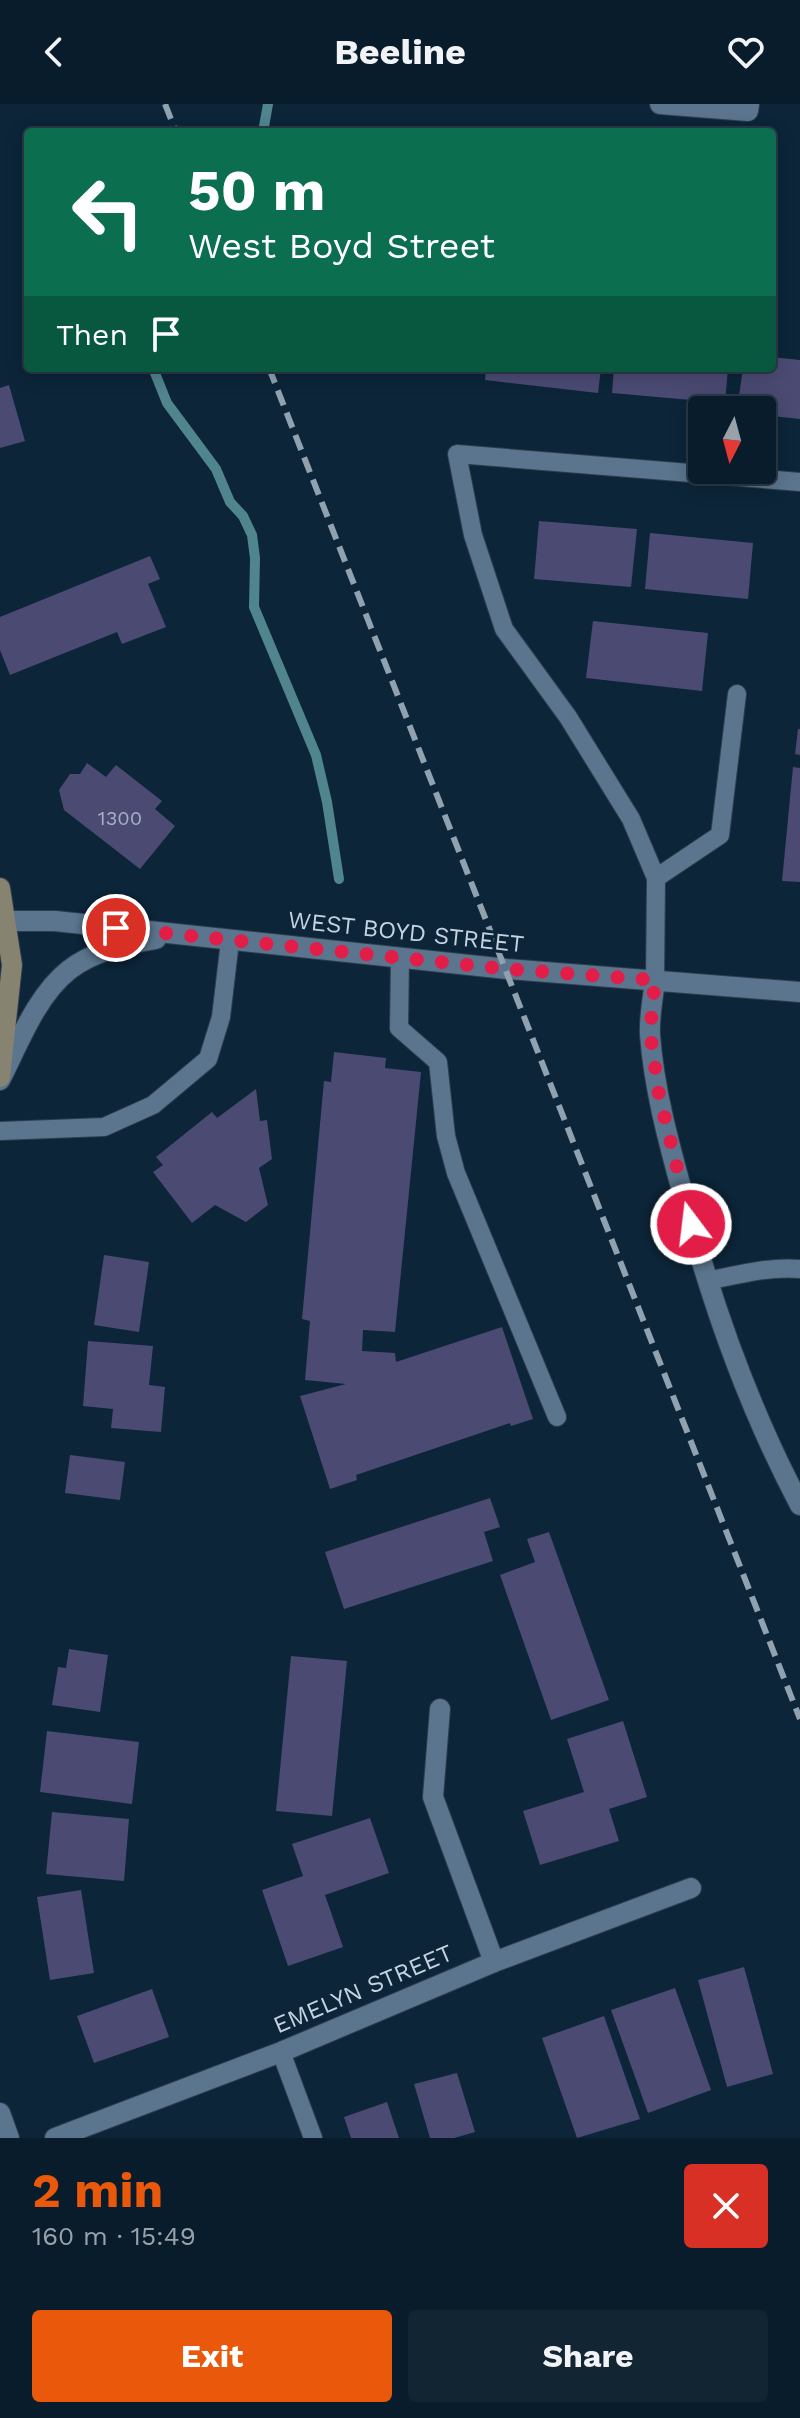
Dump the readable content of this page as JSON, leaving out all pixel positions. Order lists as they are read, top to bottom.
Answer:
{
  "streets": {
    "street": ["WEST BOYD STREET", "EMELYN STREET"]
  },
  "house_numbers": ["1300"],
  "north": "bottom",
  "page": {
    "header": "Beeline",
    "turn": ["50 m", "West Boyd Street"],
    "then": "Then",
    "heading": ["2 min", "160 m · 15:49"],
    "buttons": ["Exit", "Share"]
  }
}
